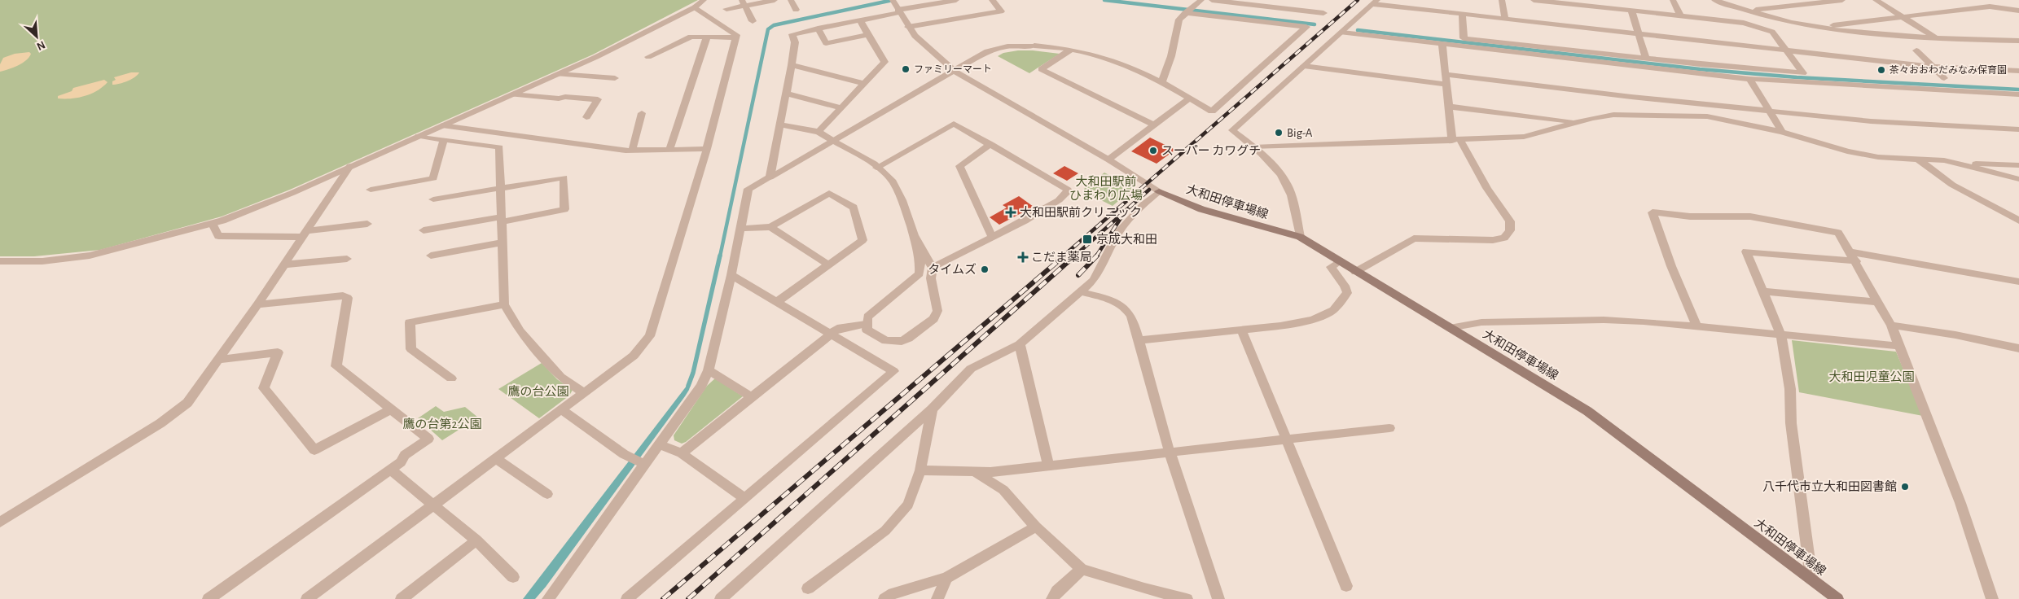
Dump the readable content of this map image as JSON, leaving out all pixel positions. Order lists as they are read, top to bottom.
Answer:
{
  "streets": {
    "main road": ["大和田停車場線"]
  },
  "parks": [
    "大和田駅前 ひまわり広場",
    "大和田児童公園",
    "鷹の台公園",
    "鷹の台第2公園"
  ],
  "places": {
    "other": [
      "ファミリーマート",
      "茶々おおわだみなみ保育園",
      "Big-A",
      "スーパー カワグチ",
      "タイムズ",
      "八千代市立大和田図書館"
    ],
    "health": ["大和田駅前クリニック", "こだま薬局"],
    "transit": ["京成大和田"]
  },
  "north": "bottom right"
}
